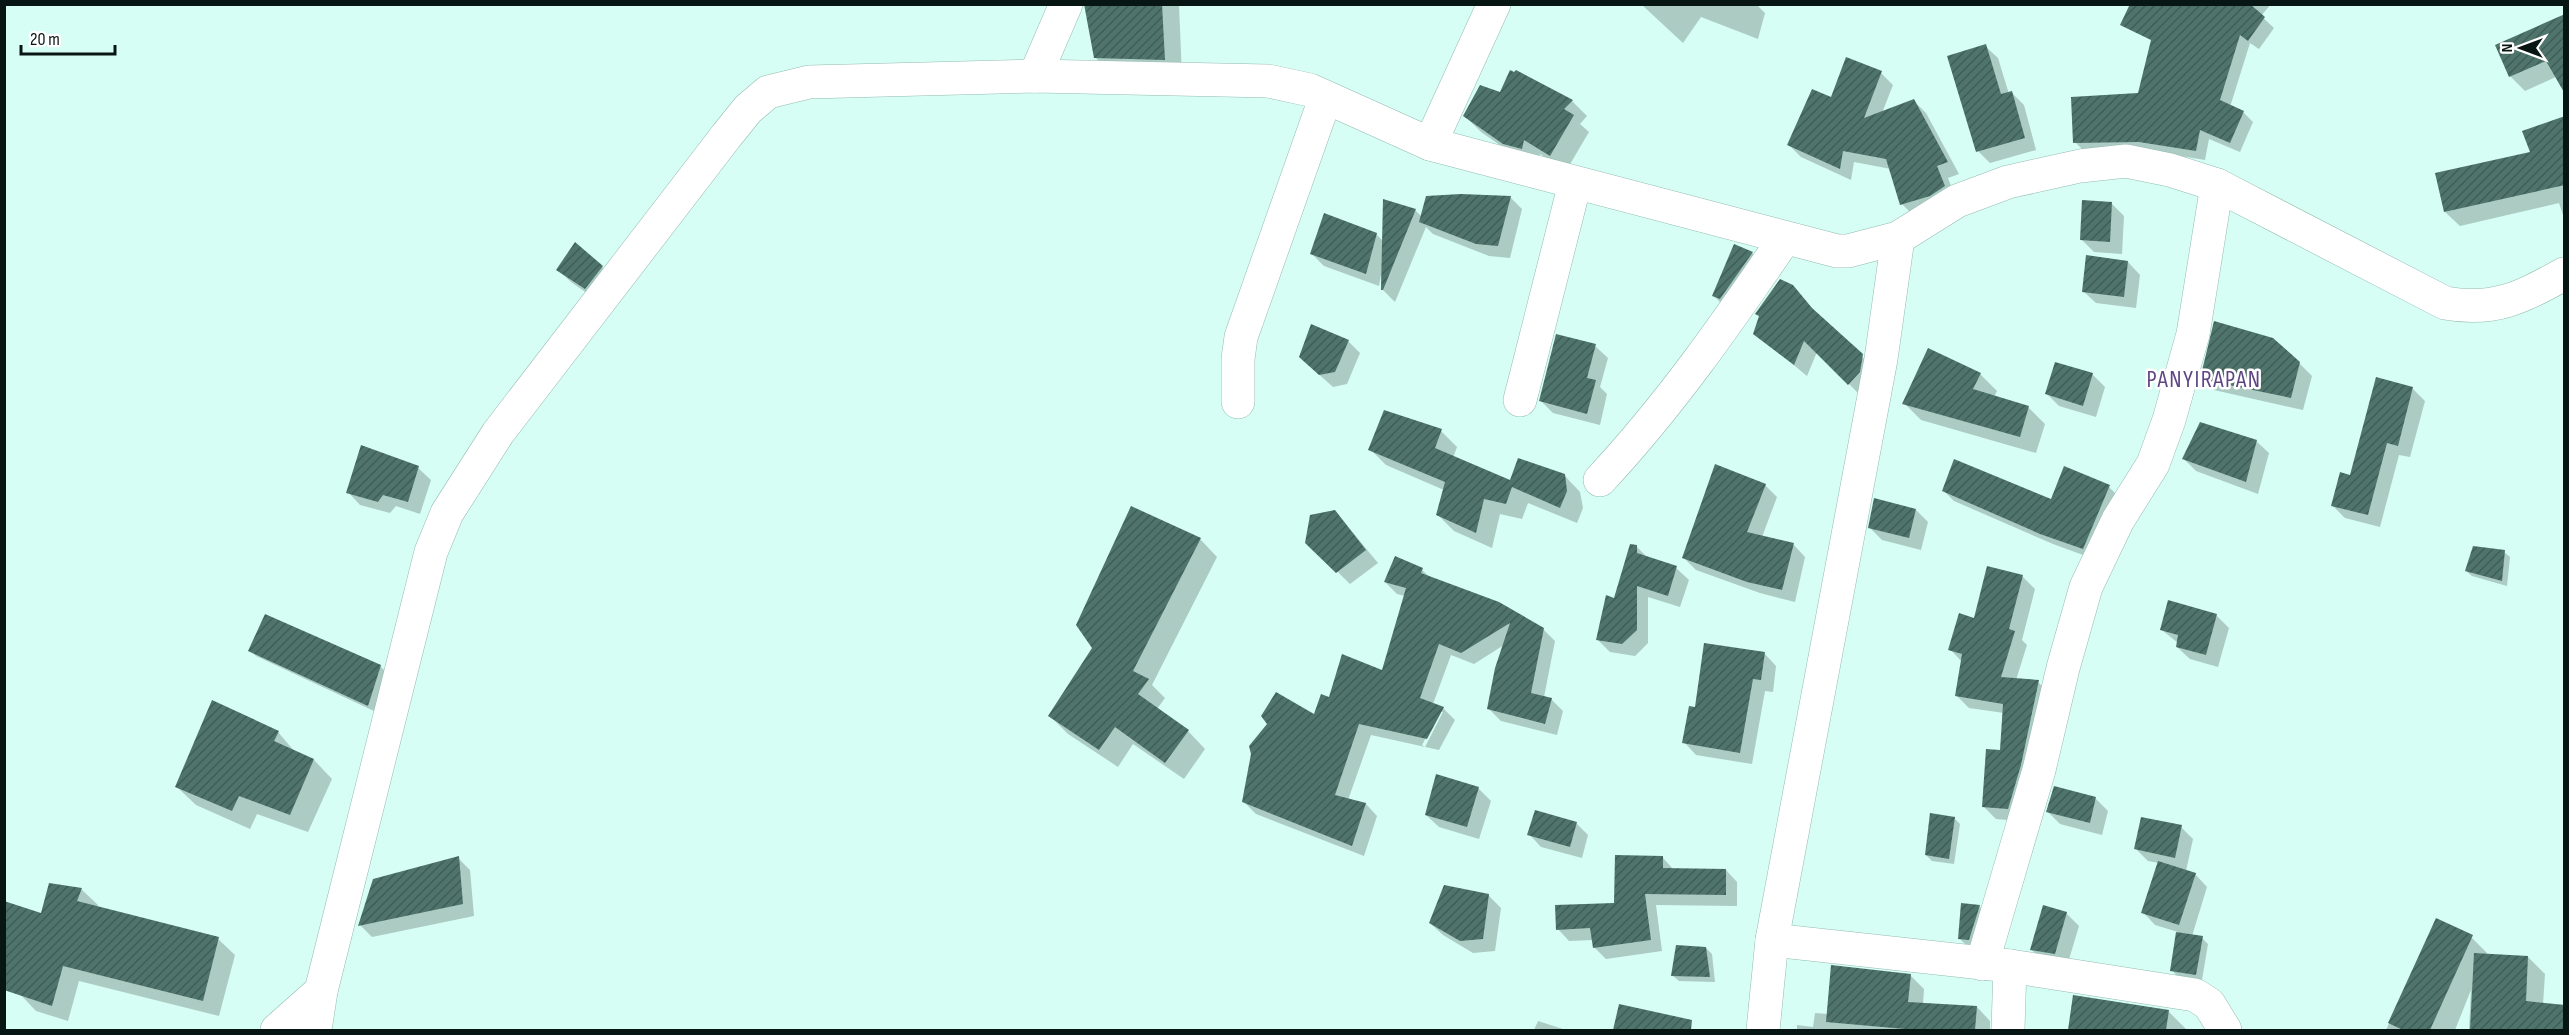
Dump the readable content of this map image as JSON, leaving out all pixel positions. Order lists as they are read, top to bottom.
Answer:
{
  "districts": ["PANYIRAPAN"],
  "scale_bar": "20 m",
  "north": "left"
}
